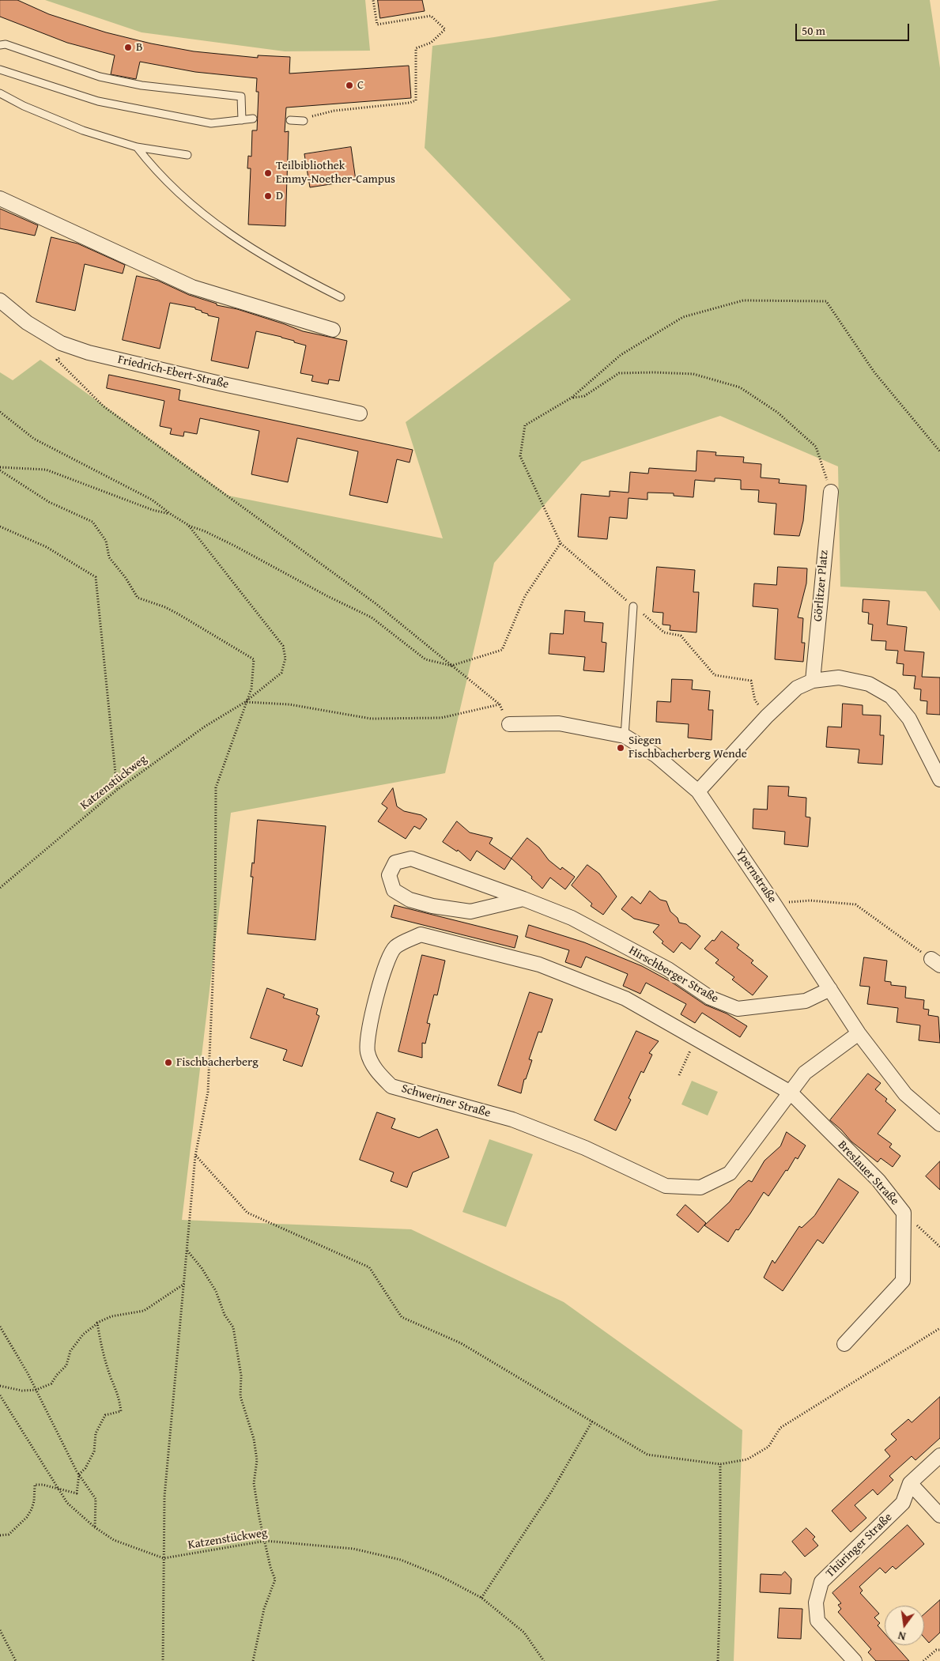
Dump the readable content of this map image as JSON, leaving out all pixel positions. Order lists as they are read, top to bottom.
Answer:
{
  "streets": {
    "street": [
      "Friedrich-Ebert-Straße",
      "Görlitzer Platz",
      "Ypernstraße",
      "Hirschberger Straße",
      "Schweriner Straße",
      "Breslauer Straße",
      "Thüringer Straße"
    ],
    "path": ["Katzenstückweg"]
  },
  "crossings": [
    ["Ypernstraße", "Hirschberger Straße"],
    ["Ypernstraße", "Schweriner Straße"],
    ["Schweriner Straße", "Breslauer Straße"]
  ],
  "places": [
    "B",
    "C",
    "Teilbibliothek Emmy-Noether-Campus",
    "D",
    "Siegen Fischbacherberg Wende",
    "Fischbacherberg"
  ],
  "scale_bar": "50 m",
  "north": "bottom"
}
